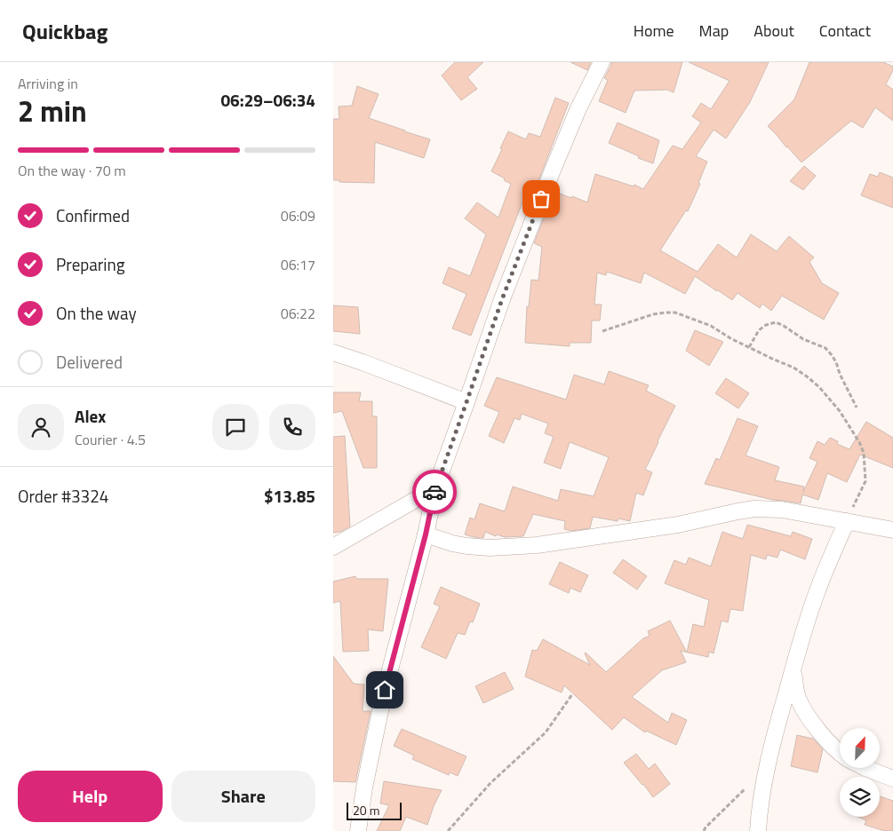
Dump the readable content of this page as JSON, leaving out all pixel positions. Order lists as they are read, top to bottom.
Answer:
{
  "scale_bar": "20 m",
  "north": "top right",
  "page": {
    "header": "Quickbag",
    "nav": [
      "Home",
      "Map",
      "About",
      "Contact"
    ],
    "heading": ["2 min", "Arriving in", "06:29–06:34"],
    "panel": [
      "Alex",
      "Courier · 4.5",
      "Order #3324",
      "$13.85"
    ],
    "bar": "On the way · 70 m",
    "list": [
      ["Confirmed", "06:09"],
      ["Preparing", "06:17"],
      ["On the way", "06:22"],
      "Delivered"
    ],
    "buttons": ["Help", "Share"],
    "scale": "20 m"
  }
}
